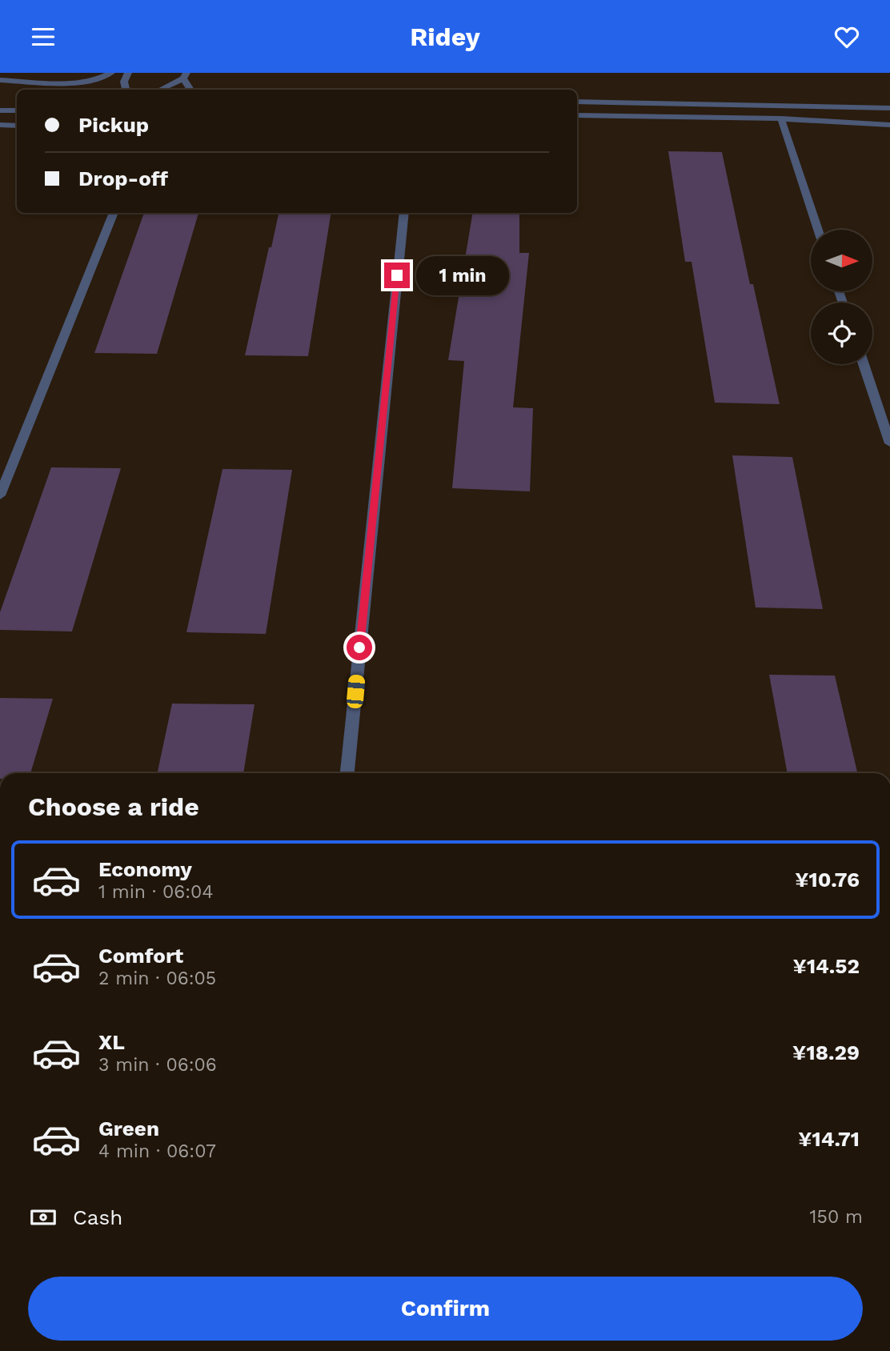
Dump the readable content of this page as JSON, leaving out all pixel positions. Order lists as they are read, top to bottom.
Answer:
{
  "north": "right",
  "page": {
    "header": "Ridey",
    "banner": ["Pickup", "Drop-off"],
    "bubble": "1 min",
    "heading": "Choose a ride",
    "list": [
      {
        "name": "Economy",
        "note": "1 min · 06:04",
        "value": "¥10.76"
      },
      {
        "name": "Comfort",
        "note": "2 min · 06:05",
        "value": "¥14.52"
      },
      {
        "name": "XL",
        "note": "3 min · 06:06",
        "value": "¥18.29"
      },
      {
        "name": "Green",
        "note": "4 min · 06:07",
        "value": "¥14.71"
      }
    ],
    "pay": ["Cash", "150 m"],
    "buttons": "Confirm"
  }
}
